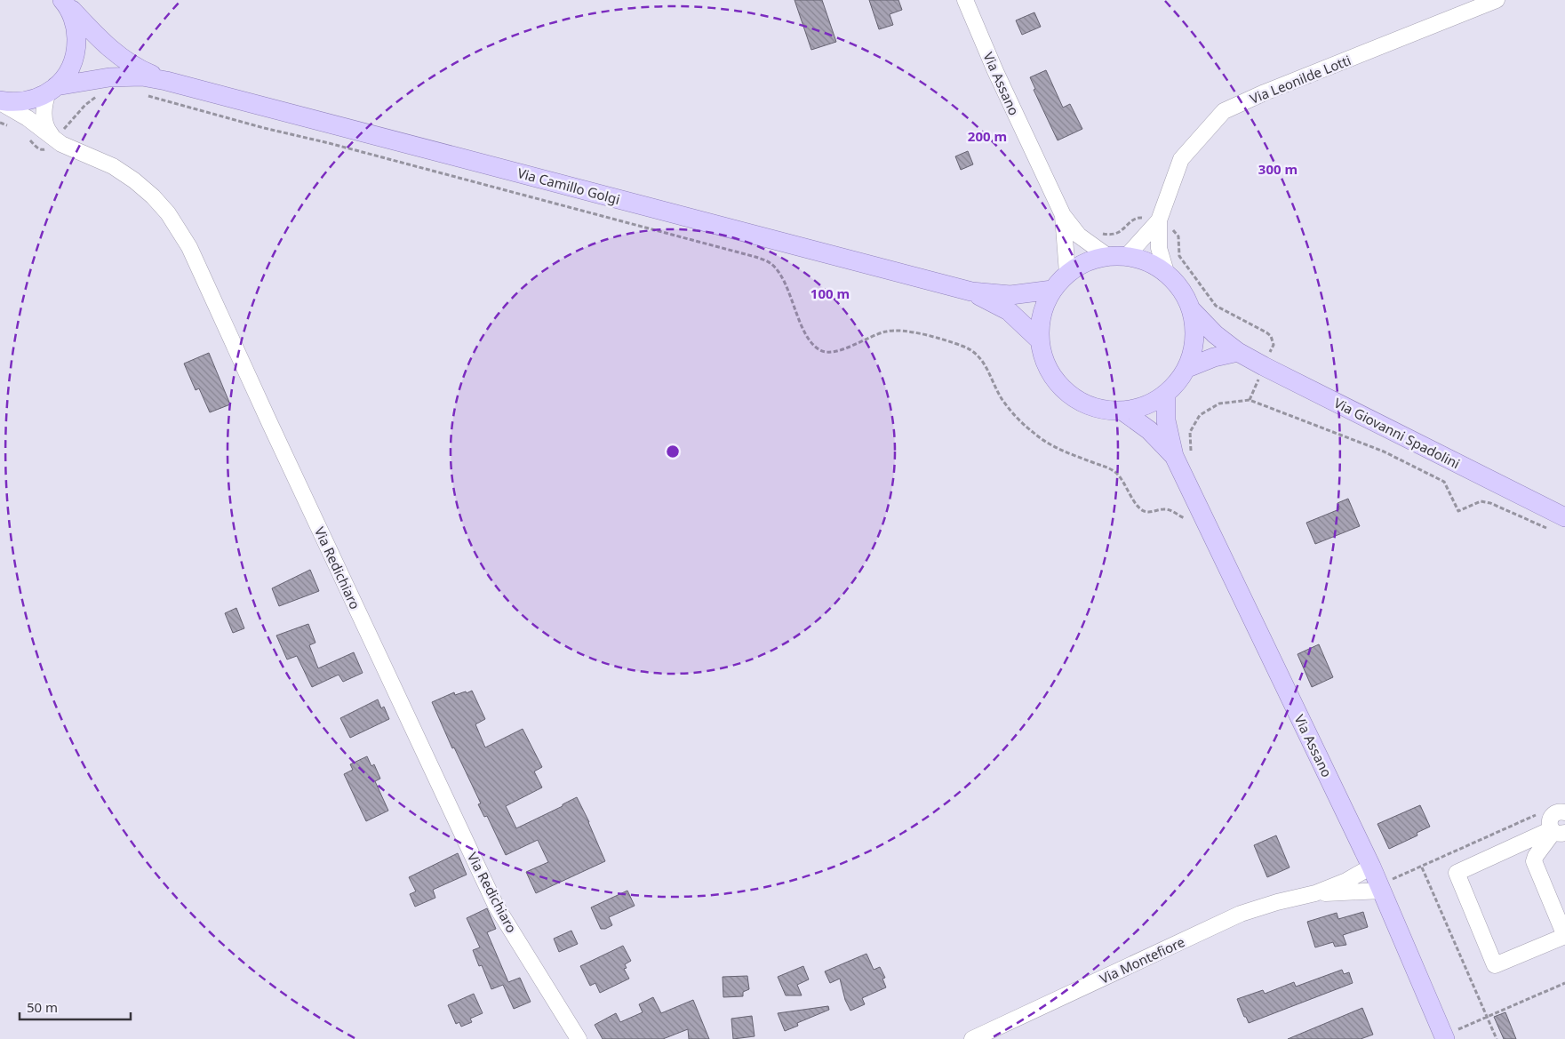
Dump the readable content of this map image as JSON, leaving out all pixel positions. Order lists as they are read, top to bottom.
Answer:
{
  "streets": {
    "main road": ["Via Assano", "Via Camillo Golgi", "Via Giovanni Spadolini"],
    "street": ["Via Leonilde Lotti", "Via Redichiaro", "Via Montefiore"]
  },
  "crossings": [
    ["Via Leonilde Lotti", "Via Assano"],
    ["Via Leonilde Lotti", "Via Camillo Golgi"],
    ["Via Leonilde Lotti", "Via Giovanni Spadolini"],
    ["Via Assano", "Via Camillo Golgi"],
    ["Via Assano", "Via Giovanni Spadolini"],
    ["Via Assano", "Via Montefiore"],
    ["Via Camillo Golgi", "Via Giovanni Spadolini"],
    ["Via Camillo Golgi", "Via Redichiaro"]
  ],
  "scale_bar": "50 m",
  "rings": ["200 m", "300 m", "100 m"]
}
